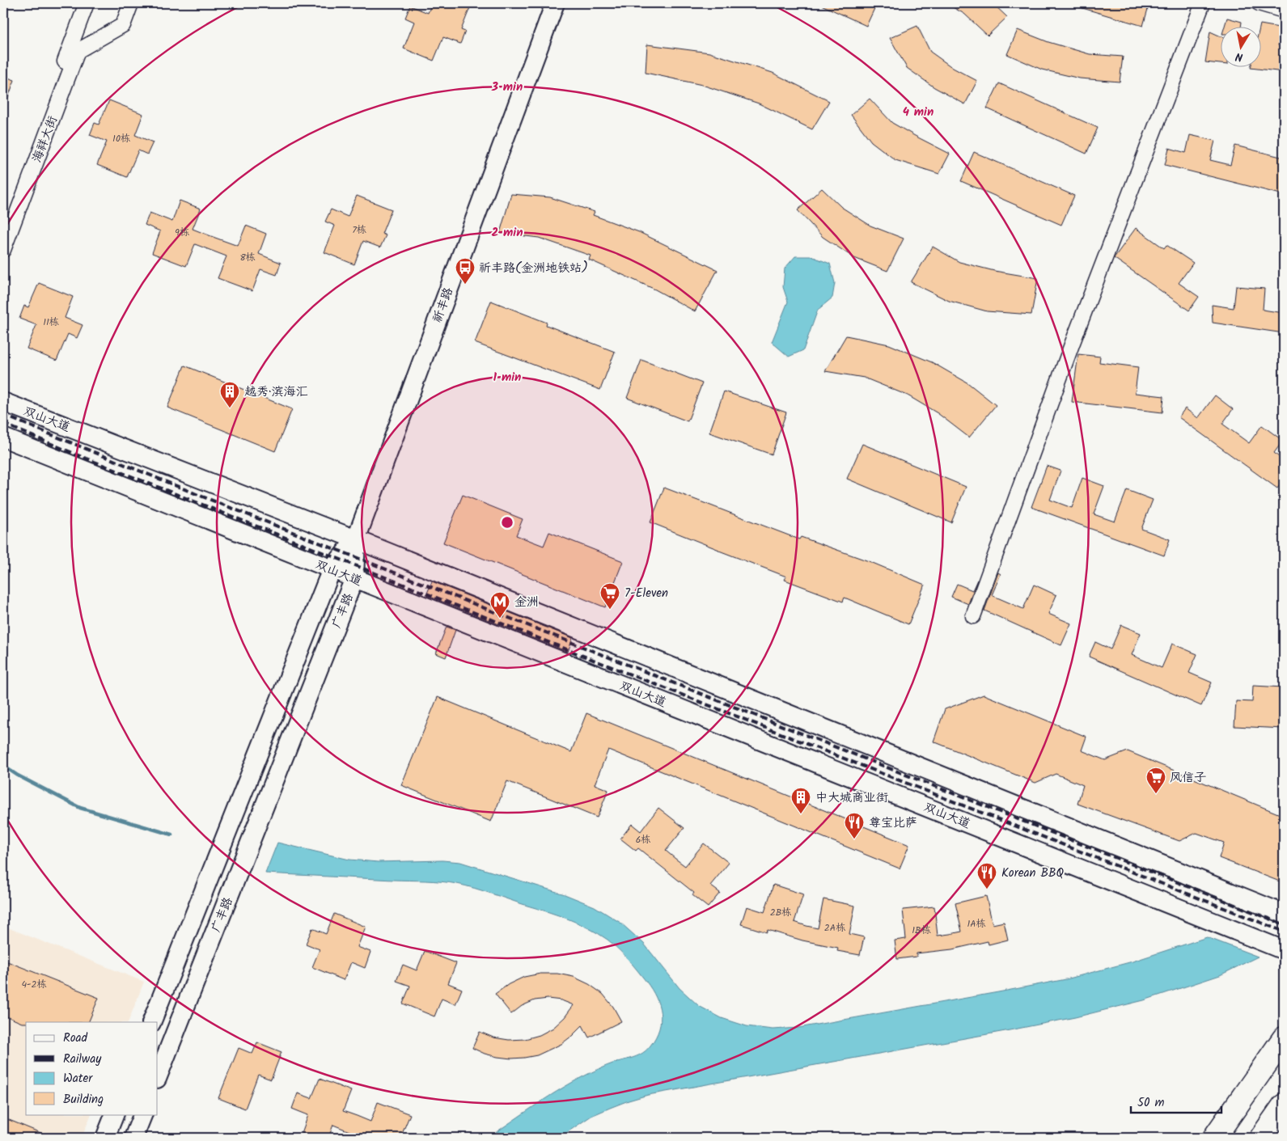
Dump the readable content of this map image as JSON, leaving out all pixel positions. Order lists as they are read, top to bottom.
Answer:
{
  "streets": {
    "street": [
      "海祥大街",
      "祈丰路",
      "双山大道",
      "广丰路"
    ]
  },
  "crossings": [
    ["祈丰路", "双山大道"],
    ["祈丰路", "广丰路"],
    ["双山大道", "广丰路"]
  ],
  "places": {
    "bus stop": ["祈丰路(金洲地铁站)"],
    "building": ["越秀·滨海汇", "中大城商业街"],
    "supermarket": ["7-Eleven", "风信子"],
    "metro station": ["金洲"],
    "restaurant": ["尊宝比萨", "Korean BBQ"]
  },
  "house_numbers": [
    "10栋",
    "7栋",
    "9栋",
    "8栋",
    "11栋",
    "6栋",
    "2B栋",
    "1A栋",
    "2A栋",
    "1B栋",
    "4-2栋"
  ],
  "legend": [
    "Road",
    "Railway",
    "Water",
    "Building"
  ],
  "scale_bar": "50 m",
  "north": "bottom",
  "rings": [
    "3 min",
    "4 min",
    "2 min",
    "1 min"
  ]
}
